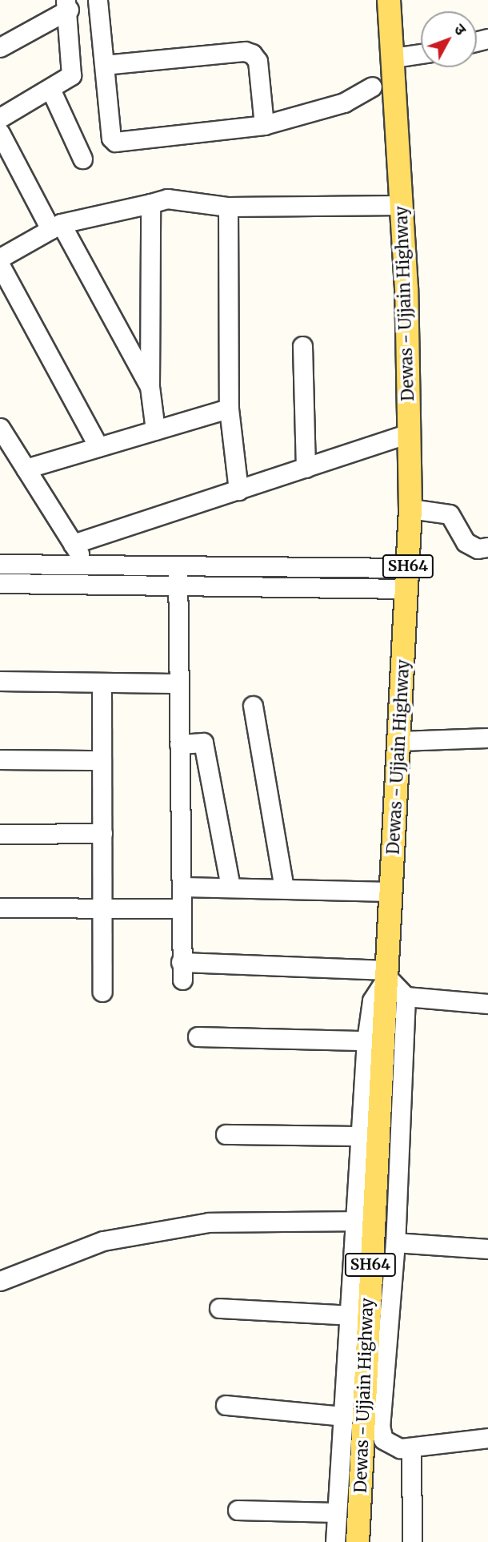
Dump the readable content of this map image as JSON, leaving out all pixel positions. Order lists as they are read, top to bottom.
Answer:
{
  "streets": {
    "main road": ["Dewas - Ujjain Highway", "SH64"]
  },
  "north": "top right"
}
